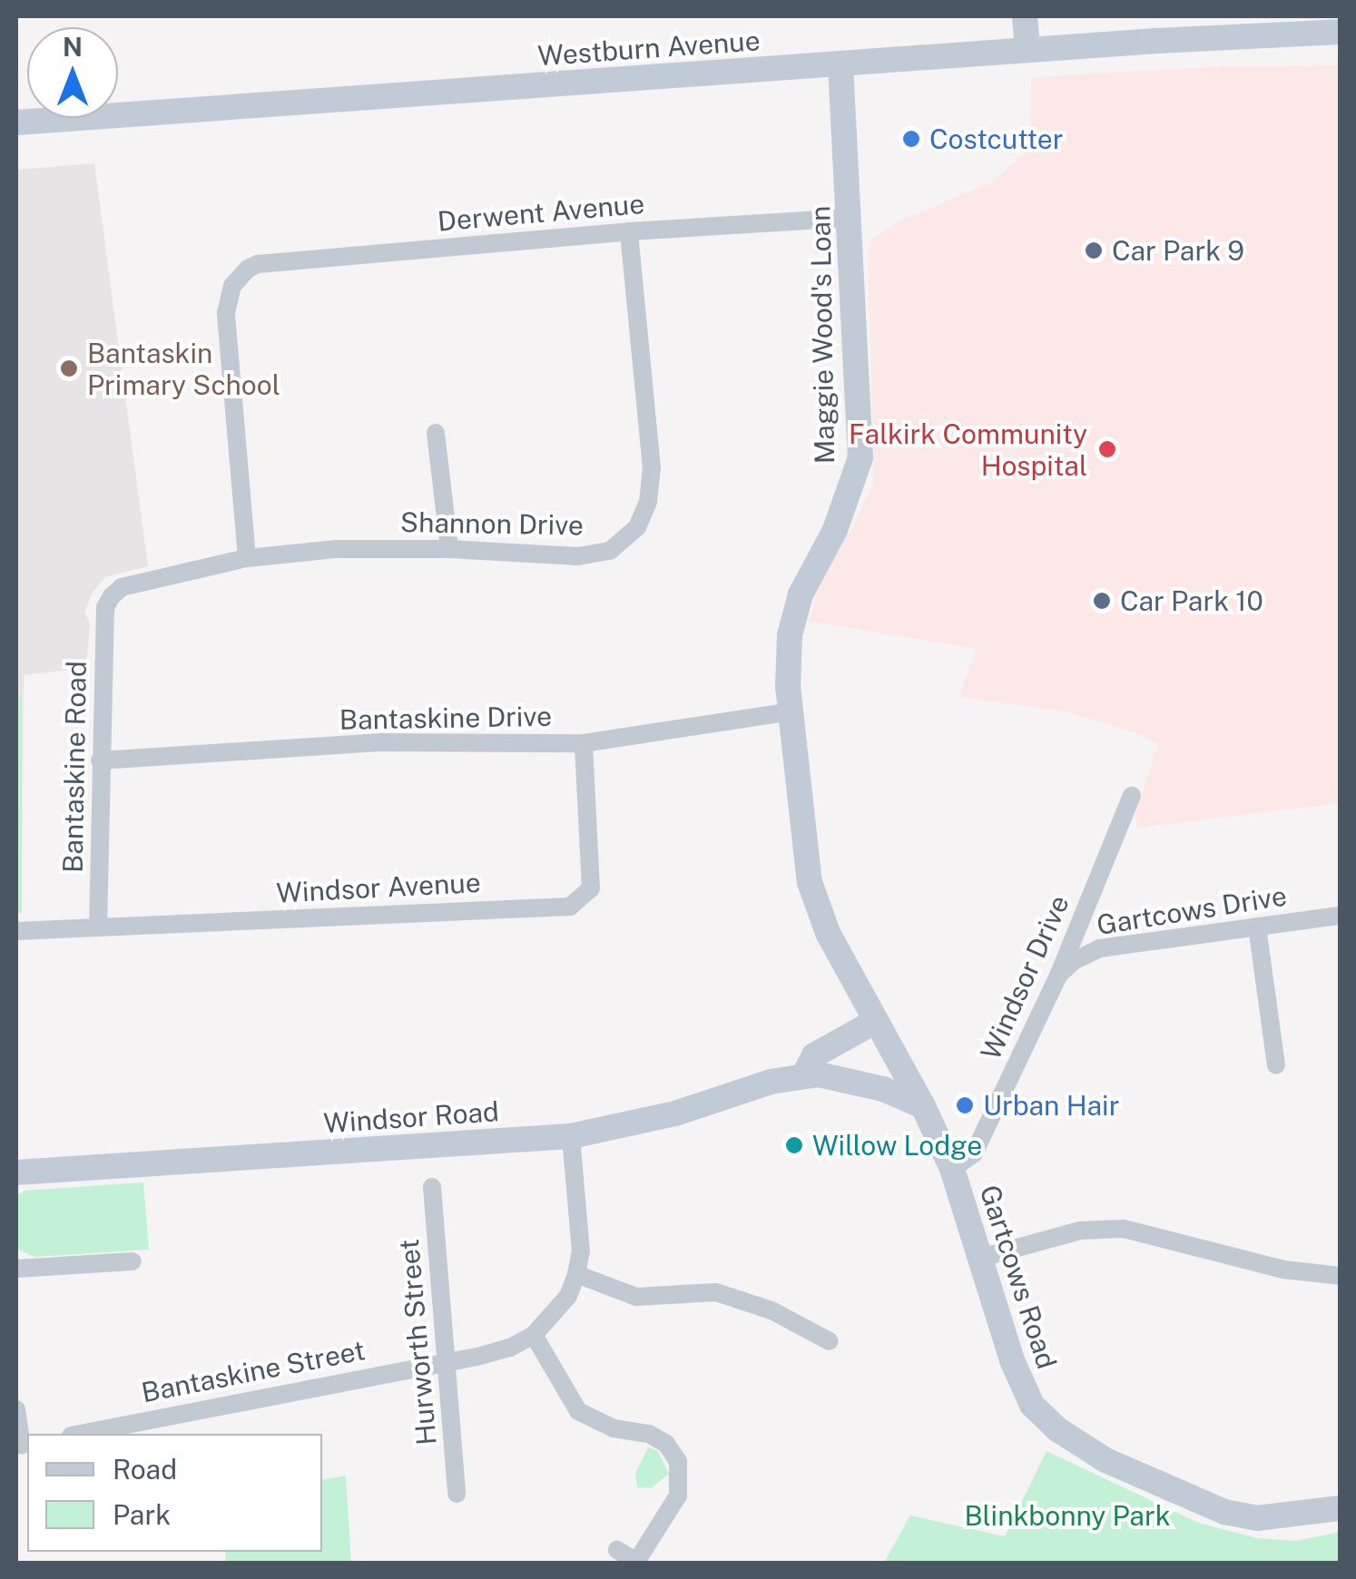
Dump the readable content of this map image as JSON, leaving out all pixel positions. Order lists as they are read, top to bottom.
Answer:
{
  "streets": {
    "street": [
      "Westburn Avenue",
      "Derwent Avenue",
      "Maggie Wood's Loan",
      "Shannon Drive",
      "Bantaskine Drive",
      "Bantaskine Road",
      "Windsor Avenue",
      "Gartcows Drive",
      "Windsor Drive",
      "Windsor Road",
      "Gartcows Road",
      "Hurworth Street",
      "Bantaskine Street"
    ]
  },
  "crossings": [
    ["Westburn Avenue", "Maggie Wood's Loan"],
    ["Derwent Avenue", "Maggie Wood's Loan"],
    ["Derwent Avenue", "Shannon Drive"],
    ["Maggie Wood's Loan", "Bantaskine Drive"],
    ["Maggie Wood's Loan", "Windsor Road"],
    ["Maggie Wood's Loan", "Gartcows Road"],
    ["Shannon Drive", "Bantaskine Road"],
    ["Bantaskine Drive", "Bantaskine Road"],
    ["Bantaskine Drive", "Windsor Avenue"],
    ["Bantaskine Road", "Windsor Avenue"],
    ["Gartcows Drive", "Windsor Drive"],
    ["Windsor Drive", "Gartcows Road"],
    ["Windsor Road", "Gartcows Road"],
    ["Hurworth Street", "Bantaskine Street"]
  ],
  "parks": ["Blinkbonny Park"],
  "places": [
    "Costcutter",
    "Car Park 9",
    "Bantaskin Primary School",
    "Falkirk Community Hospital",
    "Car Park 10",
    "Urban Hair",
    "Willow Lodge"
  ],
  "legend": ["Road", "Park"],
  "north": "top"
}
